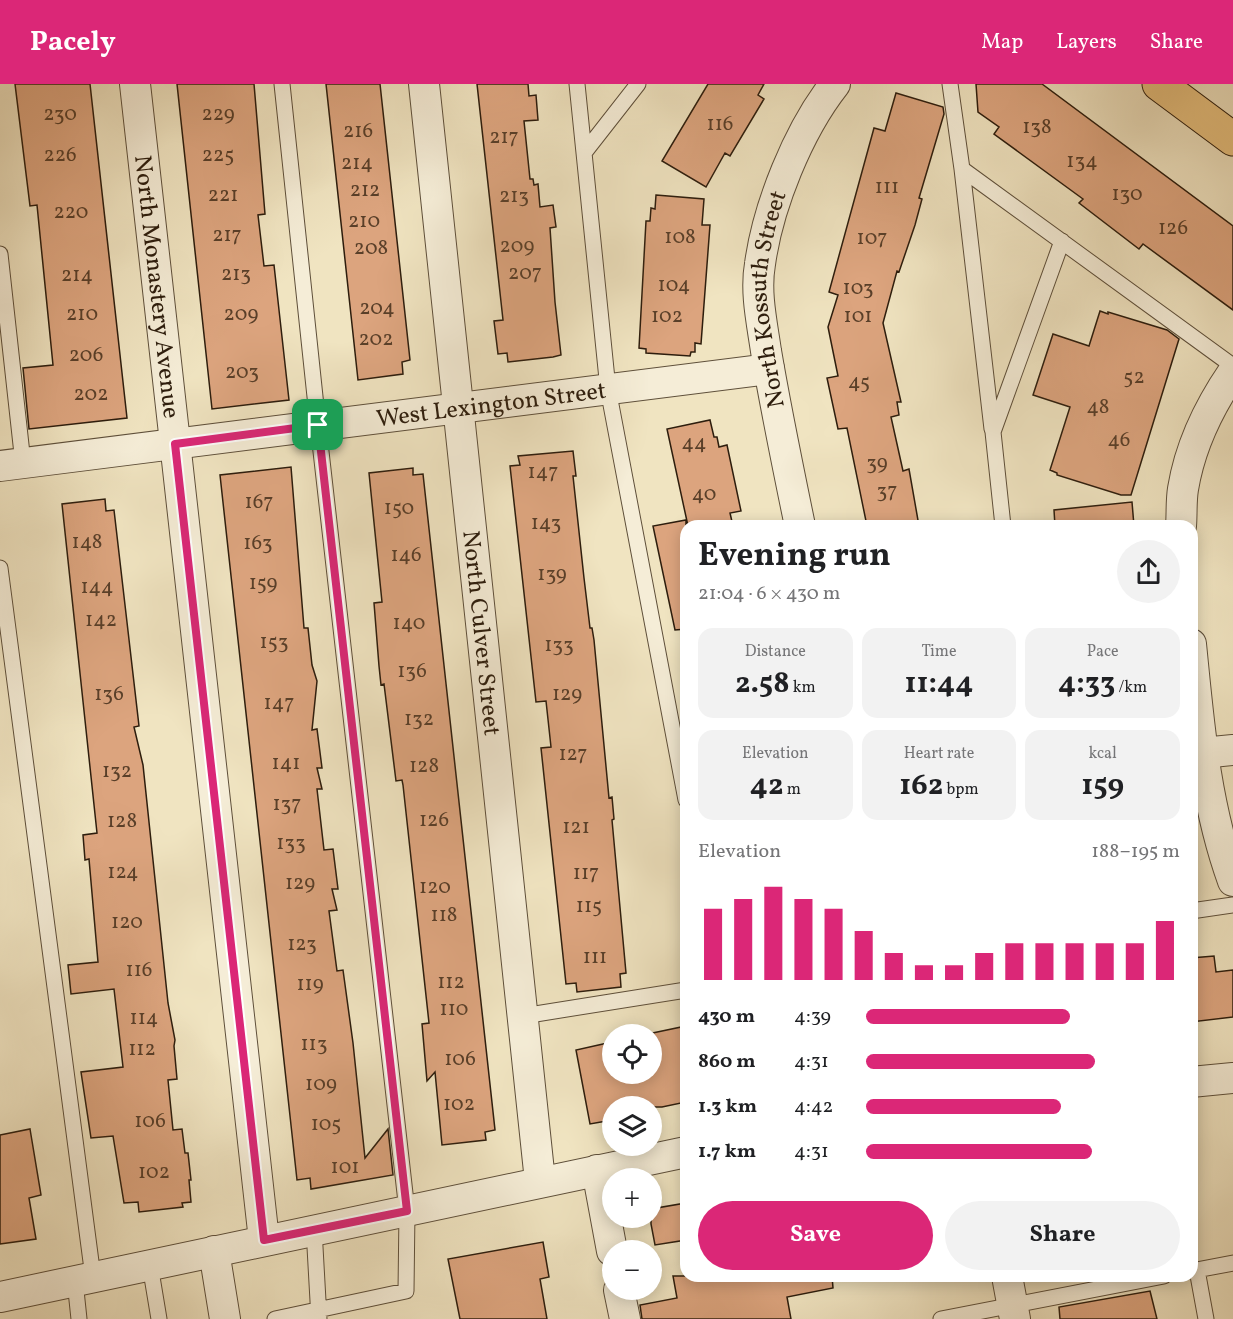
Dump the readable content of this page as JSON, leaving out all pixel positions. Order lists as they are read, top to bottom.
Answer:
{
  "streets": {
    "street": [
      "North Monastery Avenue",
      "North Kossuth Street",
      "West Lexington Street",
      "North Culver Street"
    ]
  },
  "crossings": [
    ["North Monastery Avenue", "West Lexington Street"],
    ["North Kossuth Street", "West Lexington Street"],
    ["West Lexington Street", "North Culver Street"]
  ],
  "house_numbers": [
    "230",
    "229",
    "116",
    "138",
    "216",
    "217",
    "226",
    "225",
    "134",
    "214",
    "111",
    "212",
    "130",
    "221",
    "213",
    "220",
    "210",
    "126",
    "217",
    "108",
    "107",
    "209",
    "208",
    "207",
    "213",
    "214",
    "104",
    "103",
    "204",
    "210",
    "209",
    "102",
    "101",
    "202",
    "206",
    "203",
    "52",
    "45",
    "202",
    "48",
    "46",
    "44",
    "39",
    "147",
    "37",
    "40",
    "167",
    "150",
    "143",
    "148",
    "163",
    "146",
    "139",
    "159",
    "144",
    "142",
    "140",
    "153",
    "133",
    "136",
    "136",
    "129",
    "147",
    "132",
    "127",
    "141",
    "128",
    "132",
    "137",
    "126",
    "128",
    "121",
    "133",
    "124",
    "117",
    "129",
    "120",
    "115",
    "118",
    "120",
    "123",
    "111",
    "116",
    "112",
    "119",
    "110",
    "114",
    "113",
    "112",
    "106",
    "109",
    "102",
    "106",
    "105",
    "101",
    "102"
  ],
  "page": {
    "header": "Pacely",
    "nav": ["Map", "Layers", "Share"],
    "heading": ["Evening run", "21:04 · 6 × 430 m"],
    "stats": [
      ["Distance", "2.58 km"],
      ["Time", "11:44"],
      ["Pace", "4:33 /km"],
      ["Elevation", "42 m"],
      ["Heart rate", "162 bpm"],
      ["kcal", "159"]
    ],
    "chart": ["Elevation", "188–195 m"],
    "list": [
      {
        "name": "430 m",
        "note": "4:39"
      },
      {
        "name": "860 m",
        "note": "4:31"
      },
      {
        "name": "1.3 km",
        "note": "4:42"
      },
      {
        "name": "1.7 km",
        "note": "4:31"
      }
    ],
    "map_buttons": ["+", "−"],
    "buttons": ["Save", "Share"]
  }
}
